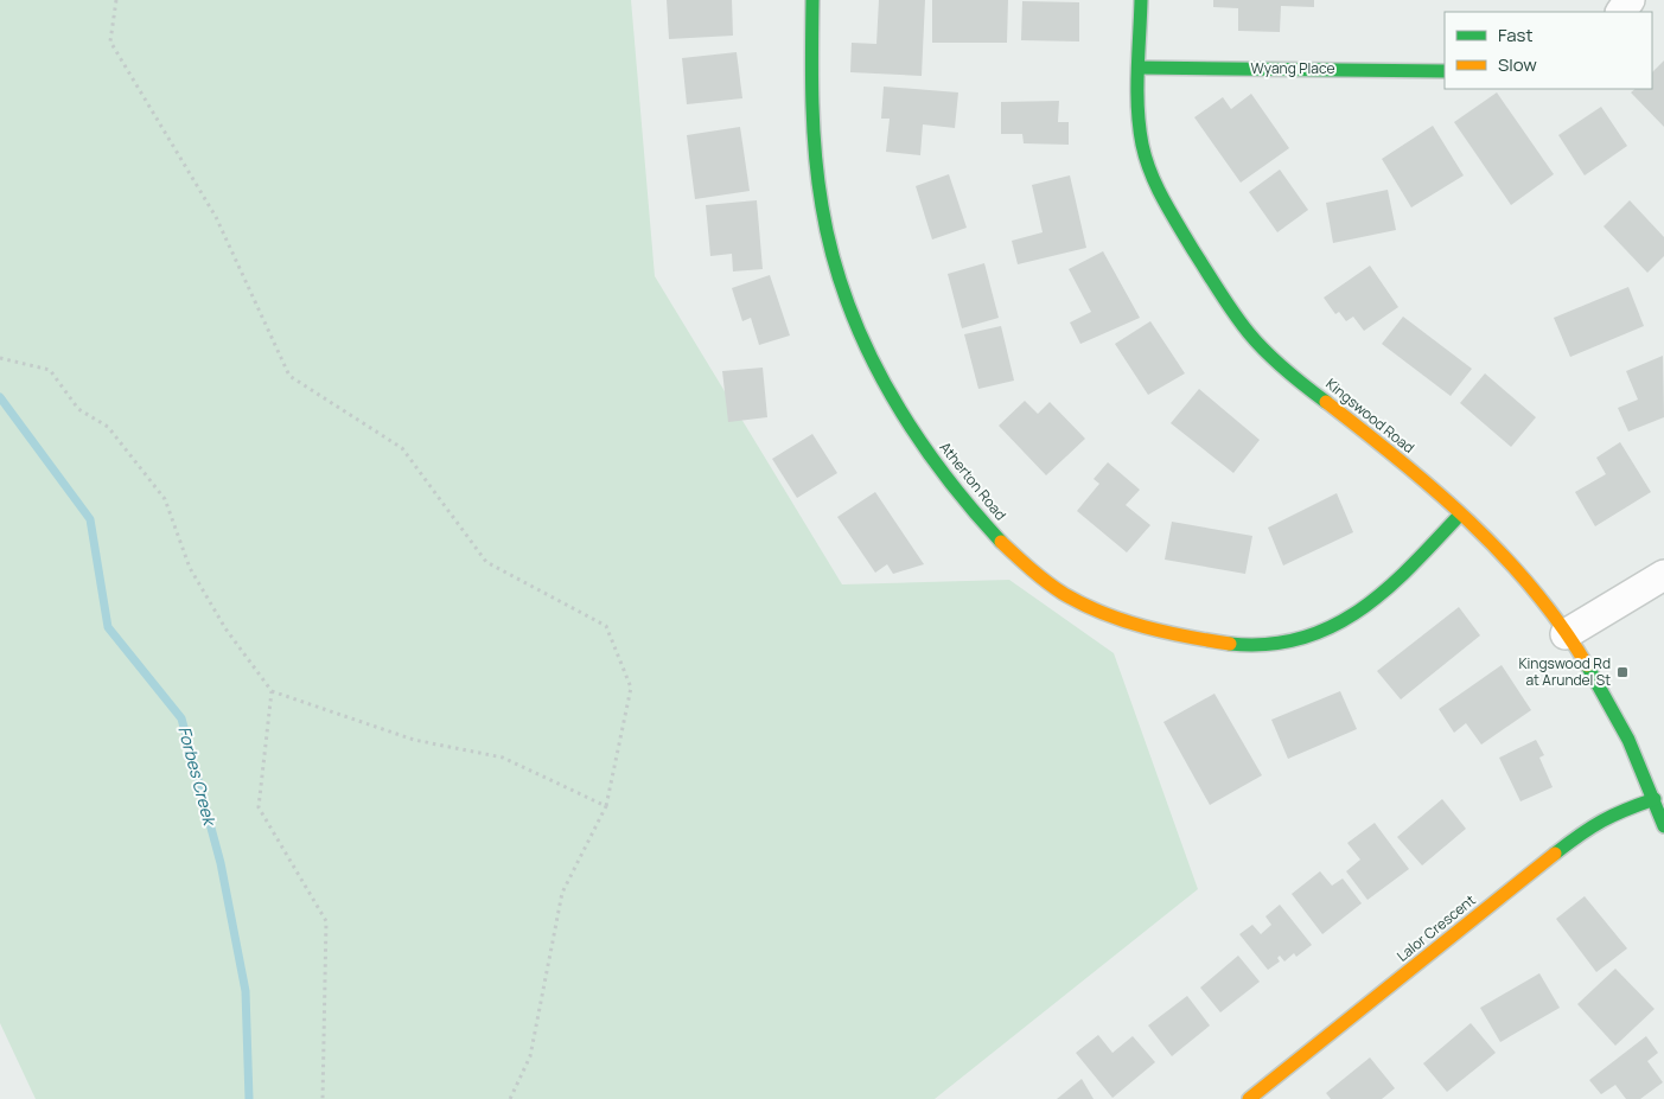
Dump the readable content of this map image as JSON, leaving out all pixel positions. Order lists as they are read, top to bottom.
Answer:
{
  "streets": {
    "street": [
      "Wyang Place",
      "Kingswood Road",
      "Atherton Road",
      "Lalor Crescent"
    ]
  },
  "crossings": [
    ["Wyang Place", "Kingswood Road"],
    ["Kingswood Road", "Atherton Road"],
    ["Kingswood Road", "Lalor Crescent"]
  ],
  "water": ["Forbes Creek"],
  "places": {
    "transit": ["Kingswood Rd at Arundel St"]
  },
  "legend": ["Fast", "Slow"]
}
